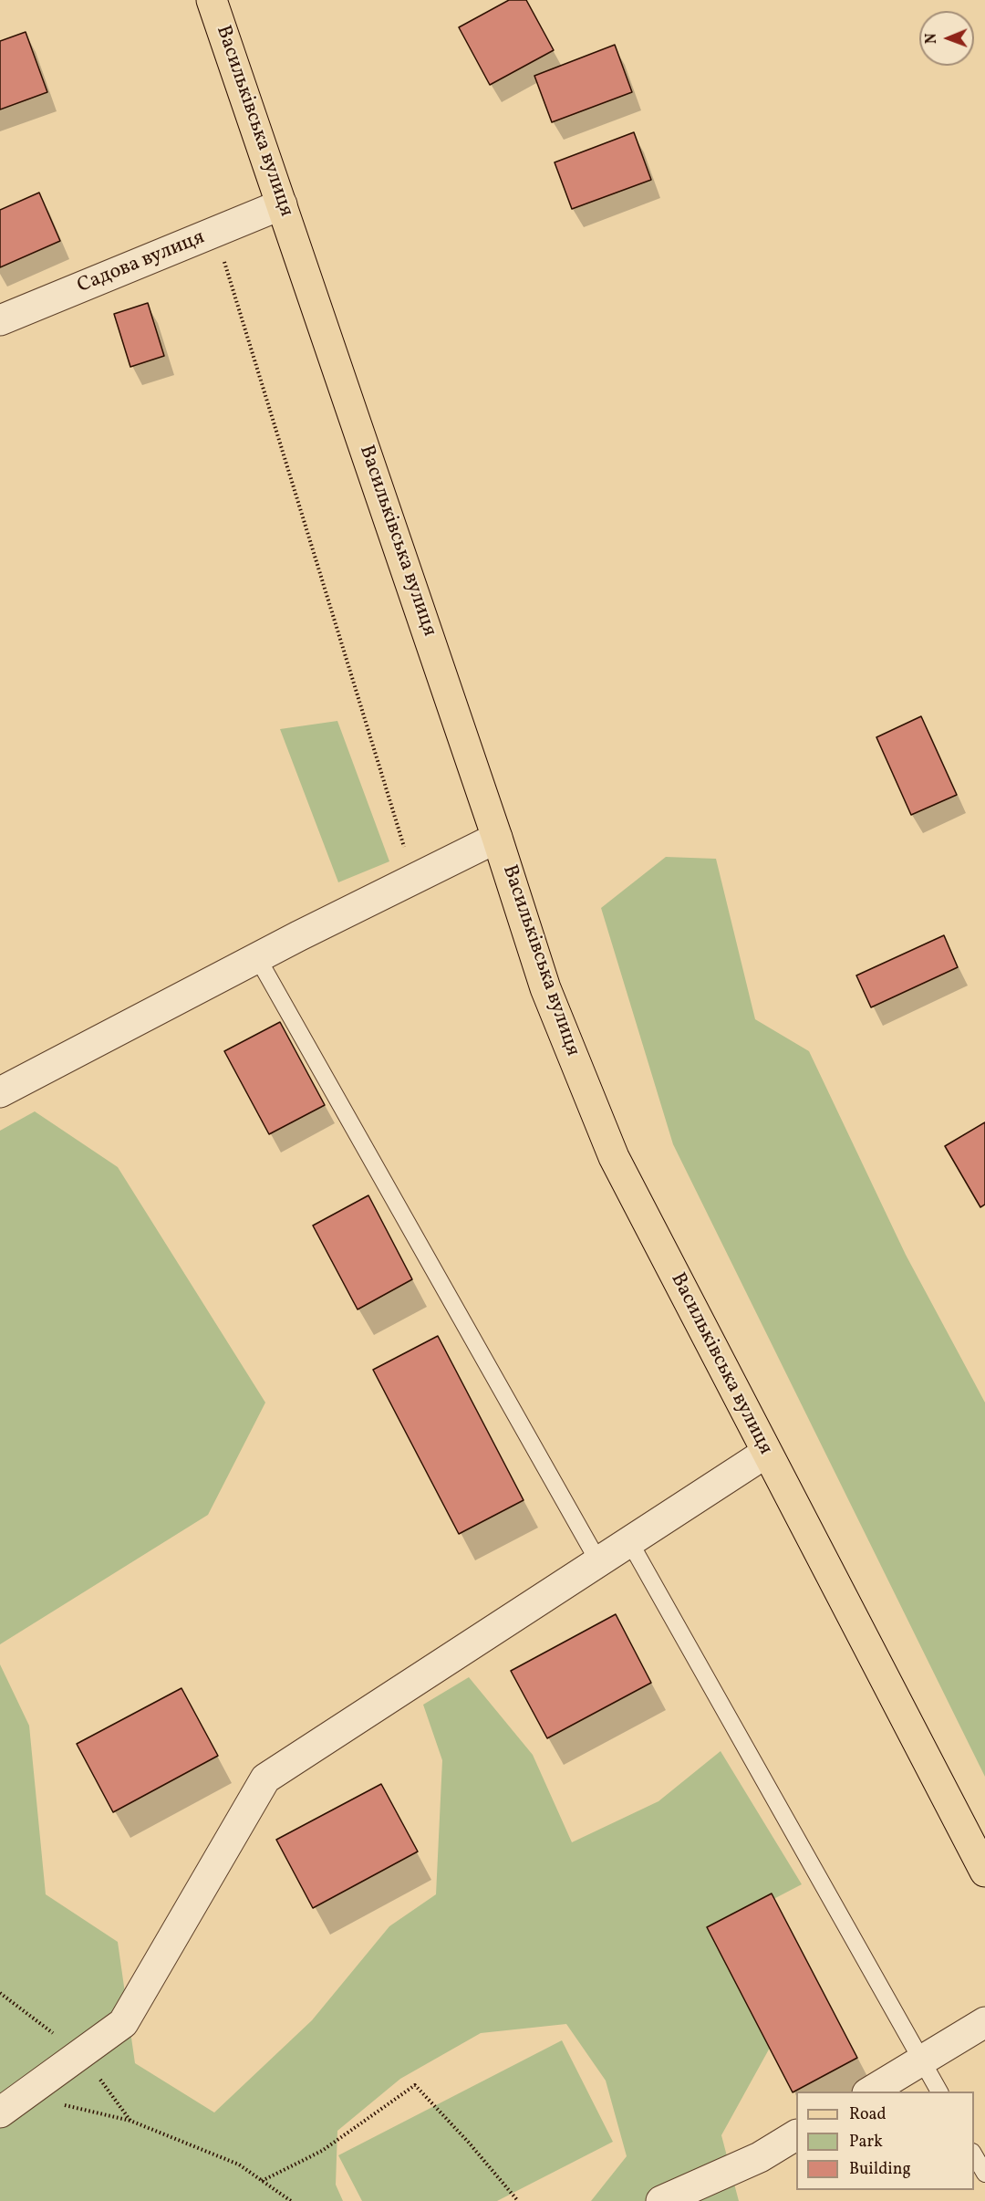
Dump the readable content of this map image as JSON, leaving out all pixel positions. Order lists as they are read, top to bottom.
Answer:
{
  "streets": {
    "main road": ["Васильківська вулиця"],
    "street": ["Садова вулиця"]
  },
  "crossings": [
    ["Васильківська вулиця", "Садова вулиця"]
  ],
  "legend": ["Road", "Park", "Building"],
  "north": "left"
}
